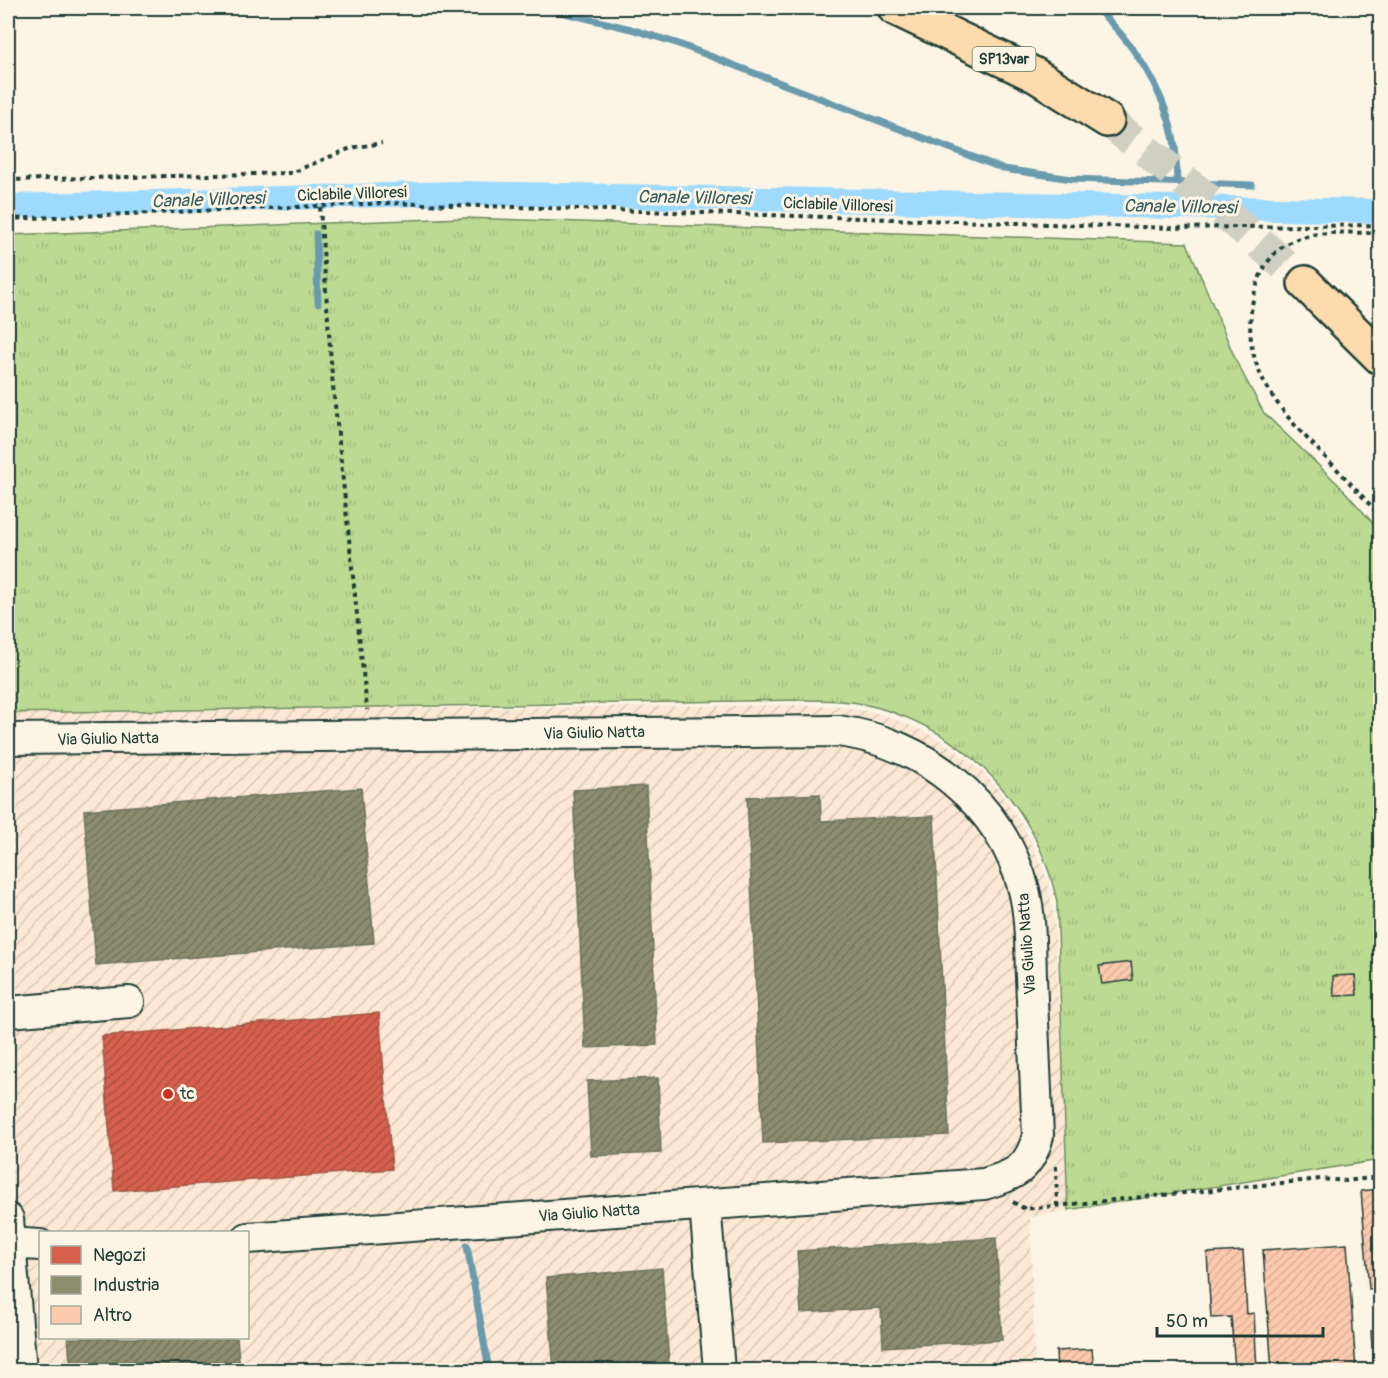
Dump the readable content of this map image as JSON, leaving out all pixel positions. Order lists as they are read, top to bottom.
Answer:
{
  "streets": {
    "main road": ["SP13var"],
    "street": ["Via Giulio Natta"],
    "path": ["Ciclabile Villoresi"]
  },
  "water": ["Canale Villoresi"],
  "places": ["tc"],
  "legend": ["Negozi", "Industria", "Altro"],
  "scale_bar": "50 m"
}
